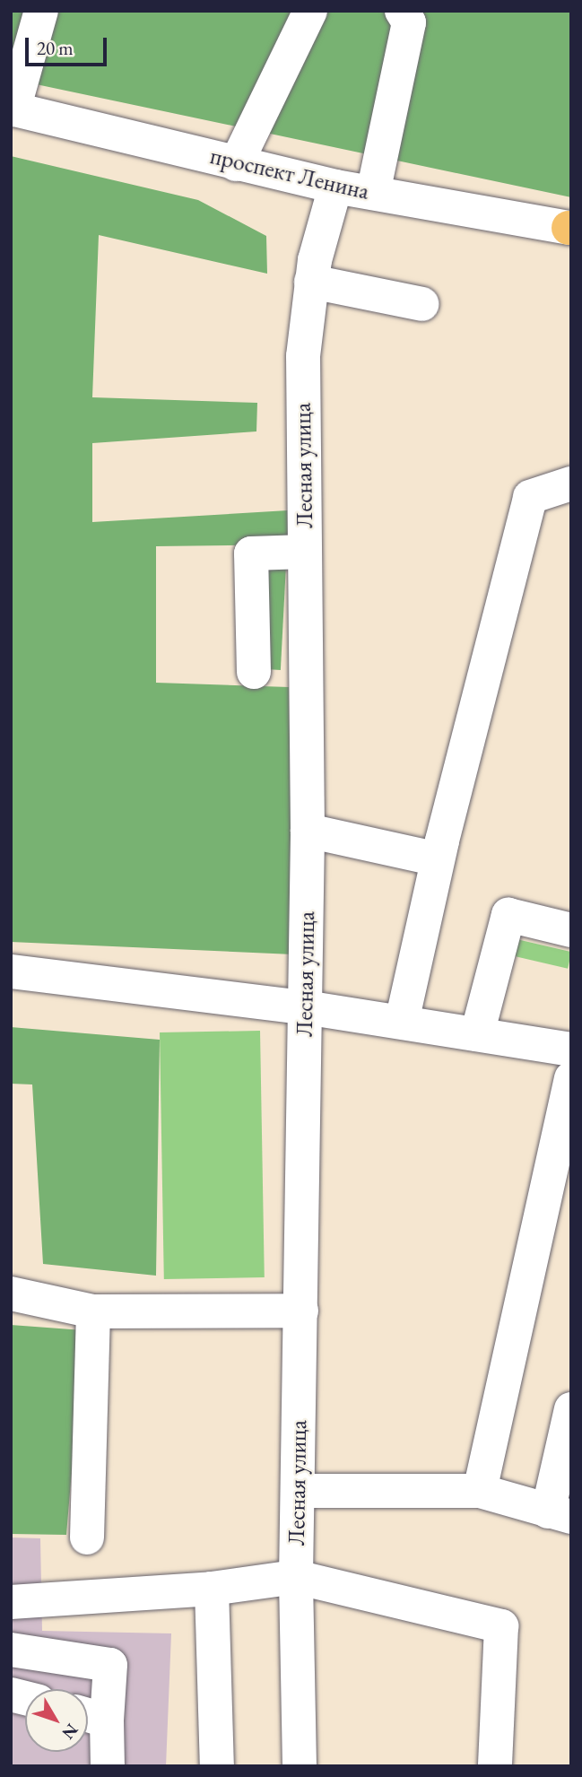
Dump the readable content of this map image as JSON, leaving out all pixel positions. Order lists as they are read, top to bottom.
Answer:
{
  "streets": {
    "street": ["проспект Ленина", "Лесная улица"]
  },
  "crossings": [
    ["проспект Ленина", "Лесная улица"]
  ],
  "scale_bar": "20 m",
  "north": "bottom right"
}
